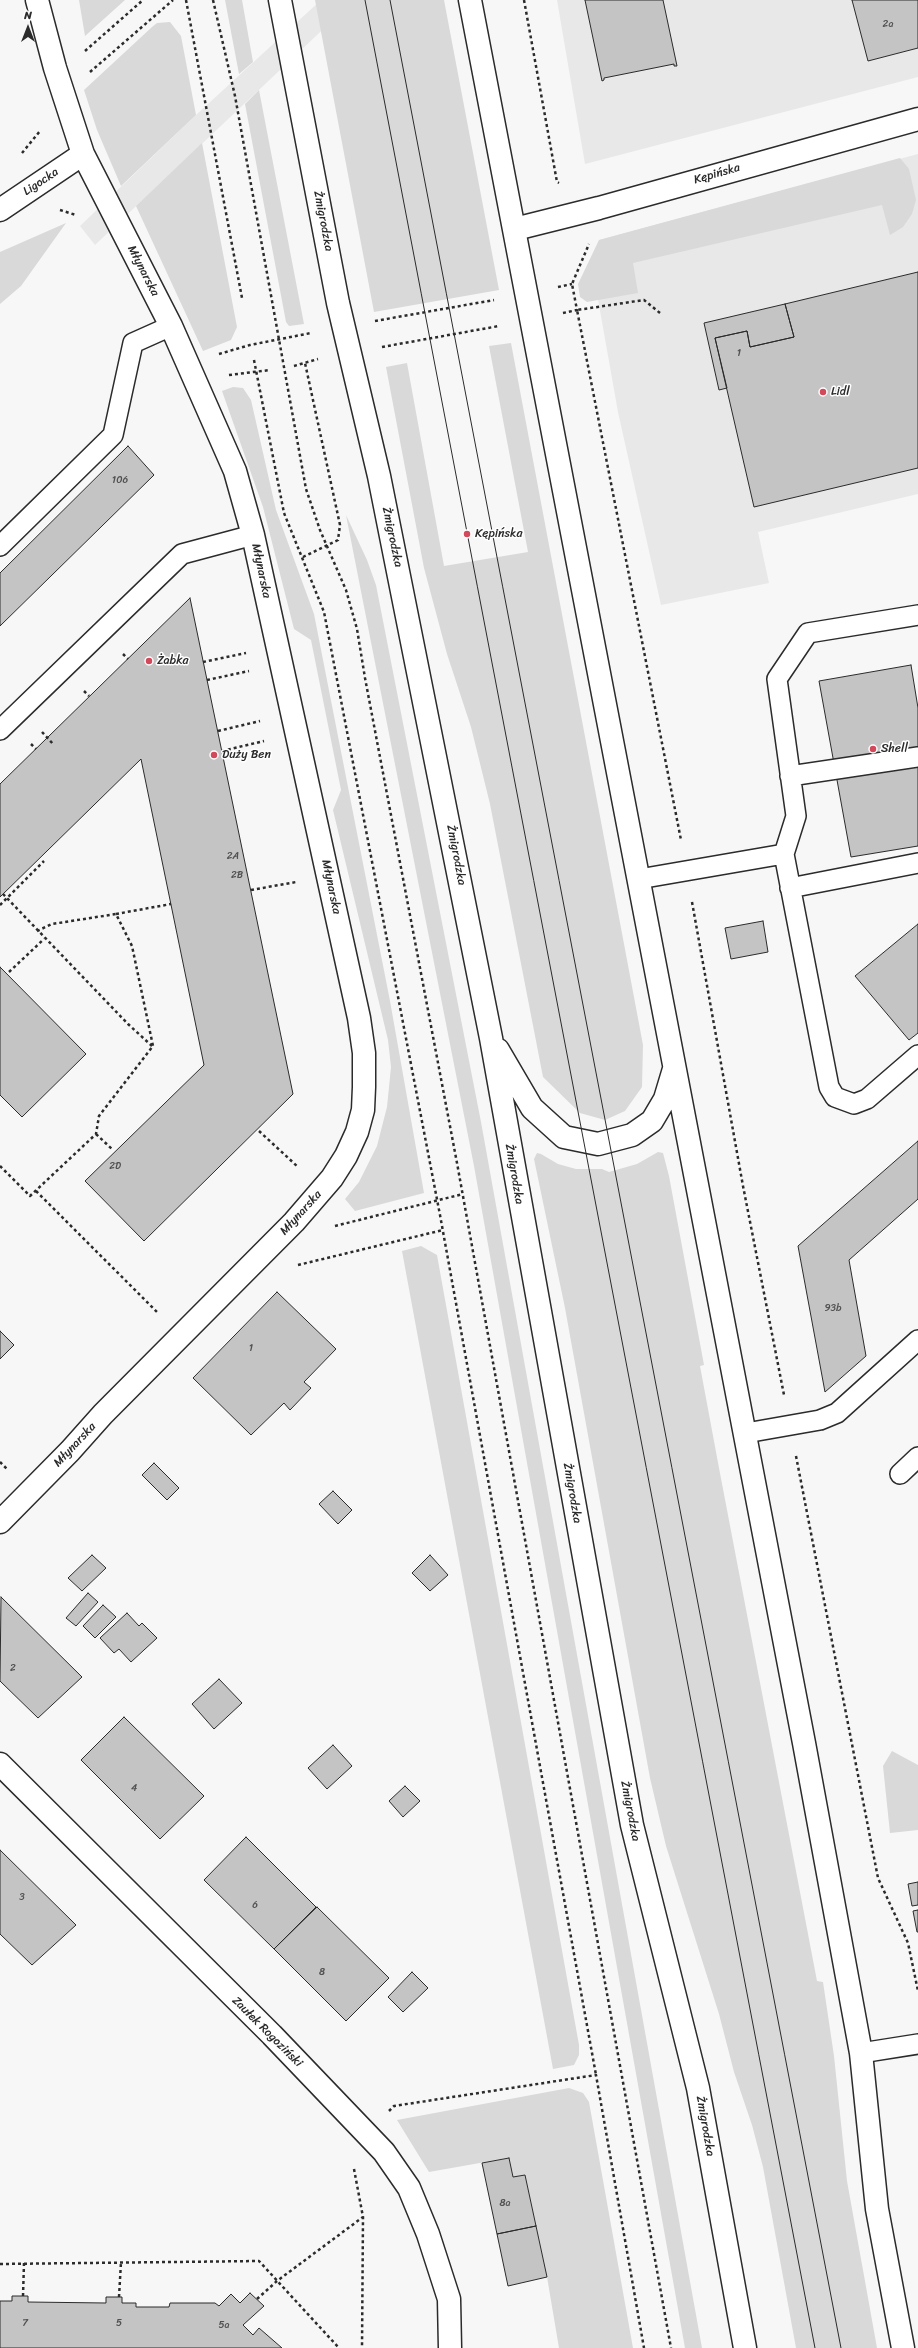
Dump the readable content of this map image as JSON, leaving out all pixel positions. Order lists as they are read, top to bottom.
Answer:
{
  "streets": {
    "main road": [
      "Kępińska",
      "Ligocka",
      "Żmigrodzka",
      "Młynarska",
      "Zaułek Rogoziński"
    ]
  },
  "crossings": [
    ["Ligocka", "Młynarska"]
  ],
  "places": [
    "Lidl",
    "Kępińska",
    "Żabka",
    "Shell",
    "Duży Ben"
  ],
  "house_numbers": [
    "2a",
    "1",
    "106",
    "2A",
    "2B",
    "2D",
    "93b",
    "1",
    "2",
    "4",
    "3",
    "6",
    "8",
    "8a",
    "7",
    "5",
    "5a"
  ],
  "north": "top"
}
